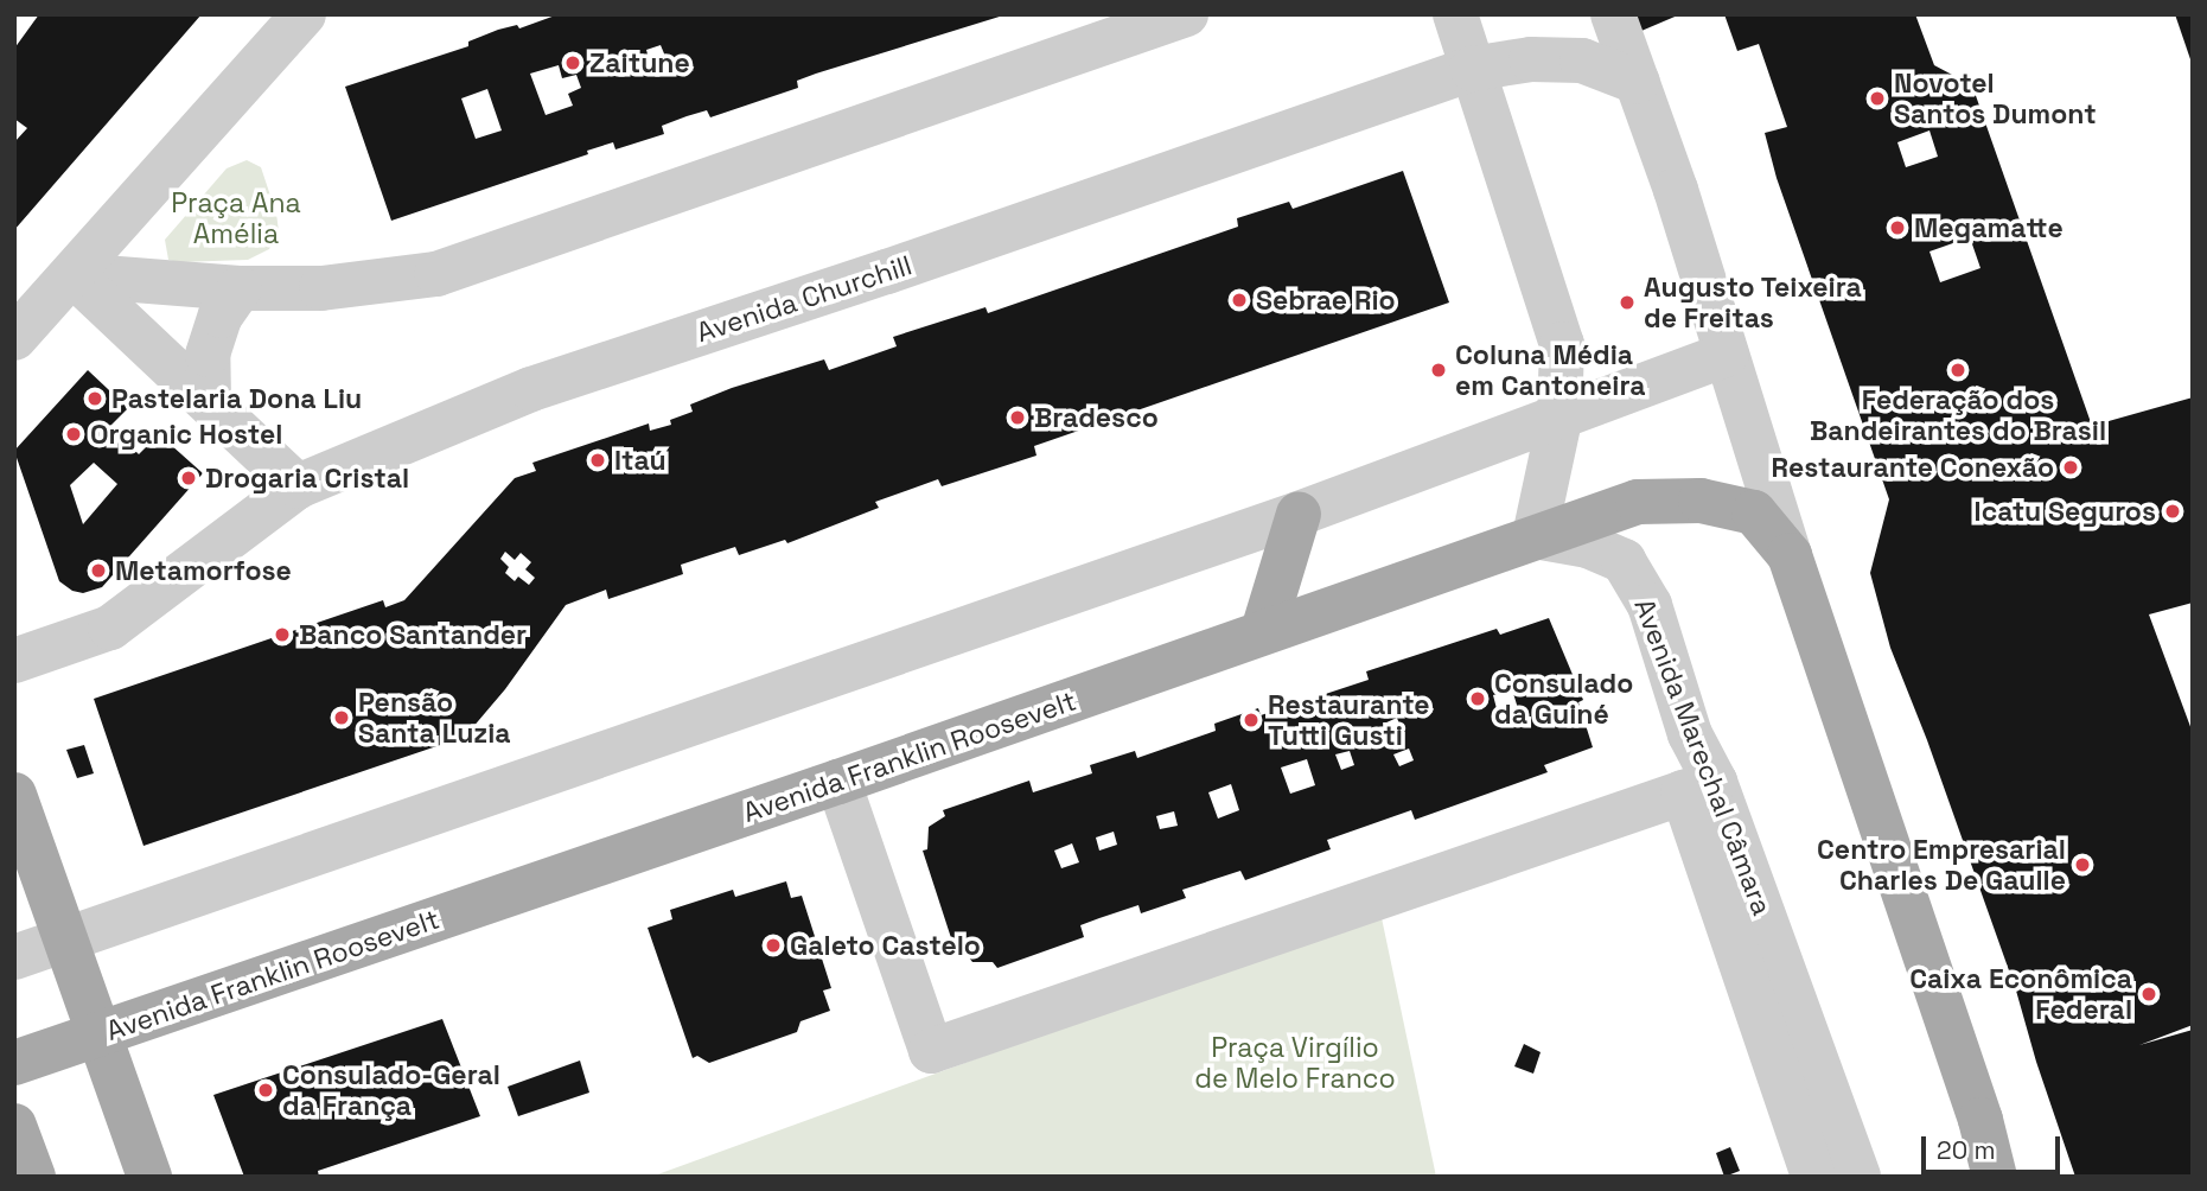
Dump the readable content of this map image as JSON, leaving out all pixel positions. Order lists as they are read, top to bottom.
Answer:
{
  "streets": {
    "main road": ["Avenida Franklin Roosevelt"],
    "street": ["Avenida Churchill", "Avenida Marechal Câmara"]
  },
  "crossings": [
    ["Avenida Franklin Roosevelt", "Avenida Marechal Câmara"]
  ],
  "parks": ["Praça Ana Amélia", "Praça Virgílio de Melo Franco"],
  "places": [
    "Zaitune",
    "Novotel Santos Dumont",
    "Megamatte",
    "Sebrae Rio",
    "Augusto Teixeira de Freitas",
    "Coluna Média em Cantoneira",
    "Federação dos Bandeirantes do Brasil",
    "Pastelaria Dona Liu",
    "Bradesco",
    "Organic Hostel",
    "Itaú",
    "Restaurante Conexão",
    "Drogaria Cristal",
    "Icatu Seguros",
    "Metamorfose",
    "Banco Santander",
    "Consulado da Guiné",
    "Pensão Santa Luzia",
    "Restaurante Tutti Gusti",
    "Centro Empresarial Charles De Gaulle",
    "Galeto Castelo",
    "Caixa Econômica Federal",
    "Consulado-Geral da França"
  ],
  "scale_bar": "20 m"
}
